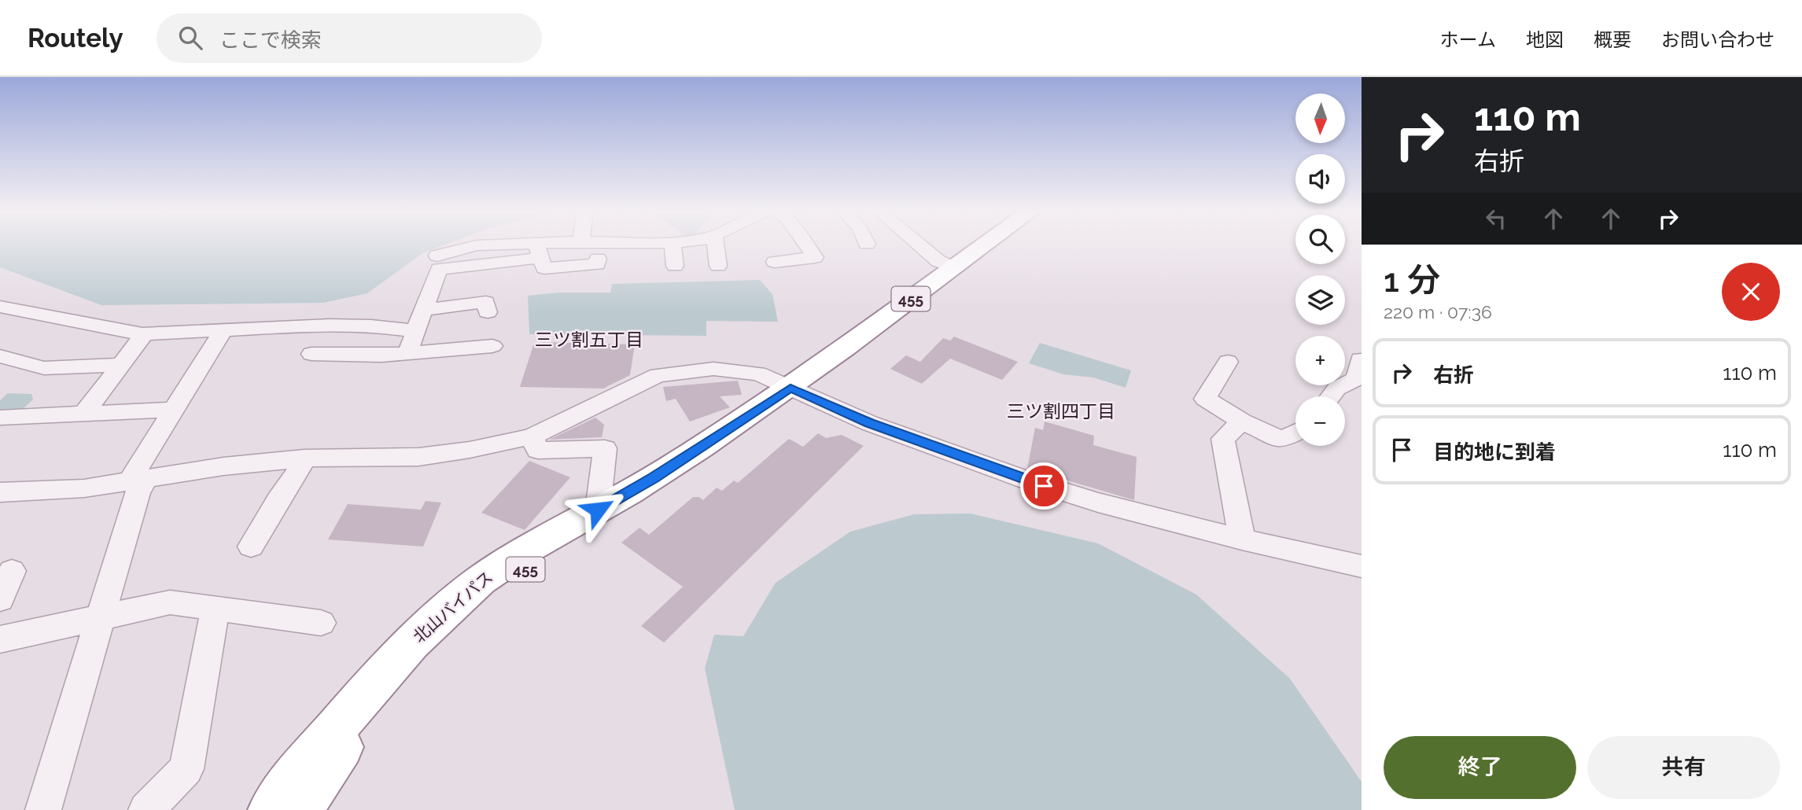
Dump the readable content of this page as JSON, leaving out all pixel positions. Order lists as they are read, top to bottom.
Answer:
{
  "streets": {
    "highway": ["455", "北山バイパス"]
  },
  "districts": ["三ツ割五丁目", "三ツ割四丁目"],
  "north": "bottom",
  "page": {
    "header": "Routely",
    "search": "ここで検索",
    "nav": [
      "ホーム",
      "地図",
      "概要",
      "お問い合わせ"
    ],
    "turn": ["110 m", "右折"],
    "map_buttons": ["+", "−"],
    "heading": ["1 分", "220 m · 07:36"],
    "list": [
      {
        "name": "右折",
        "value": "110 m"
      },
      {
        "name": "目的地に到着",
        "value": "110 m"
      }
    ],
    "buttons": ["終了", "共有"]
  }
}
